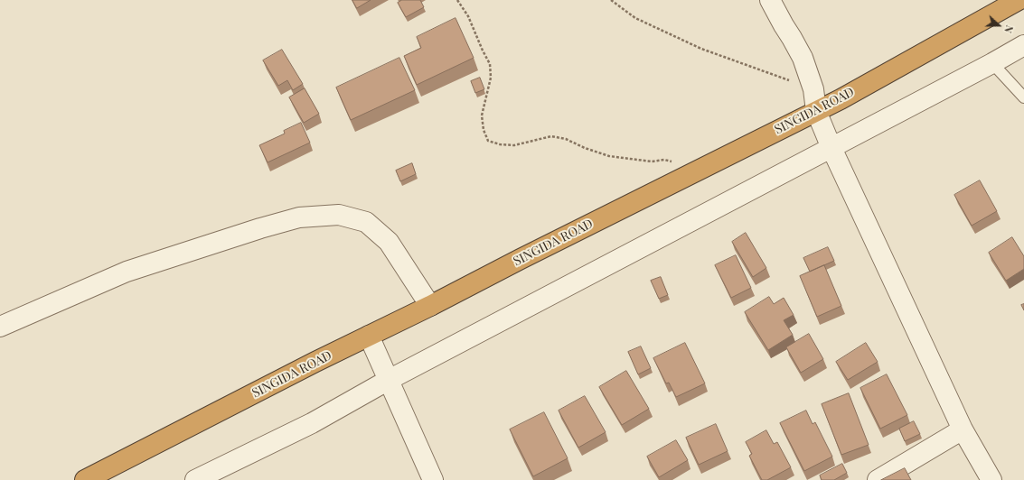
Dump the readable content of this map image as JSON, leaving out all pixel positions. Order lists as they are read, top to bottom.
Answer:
{
  "streets": {
    "highway": ["SINGIDA ROAD"]
  },
  "north": "right"
}
